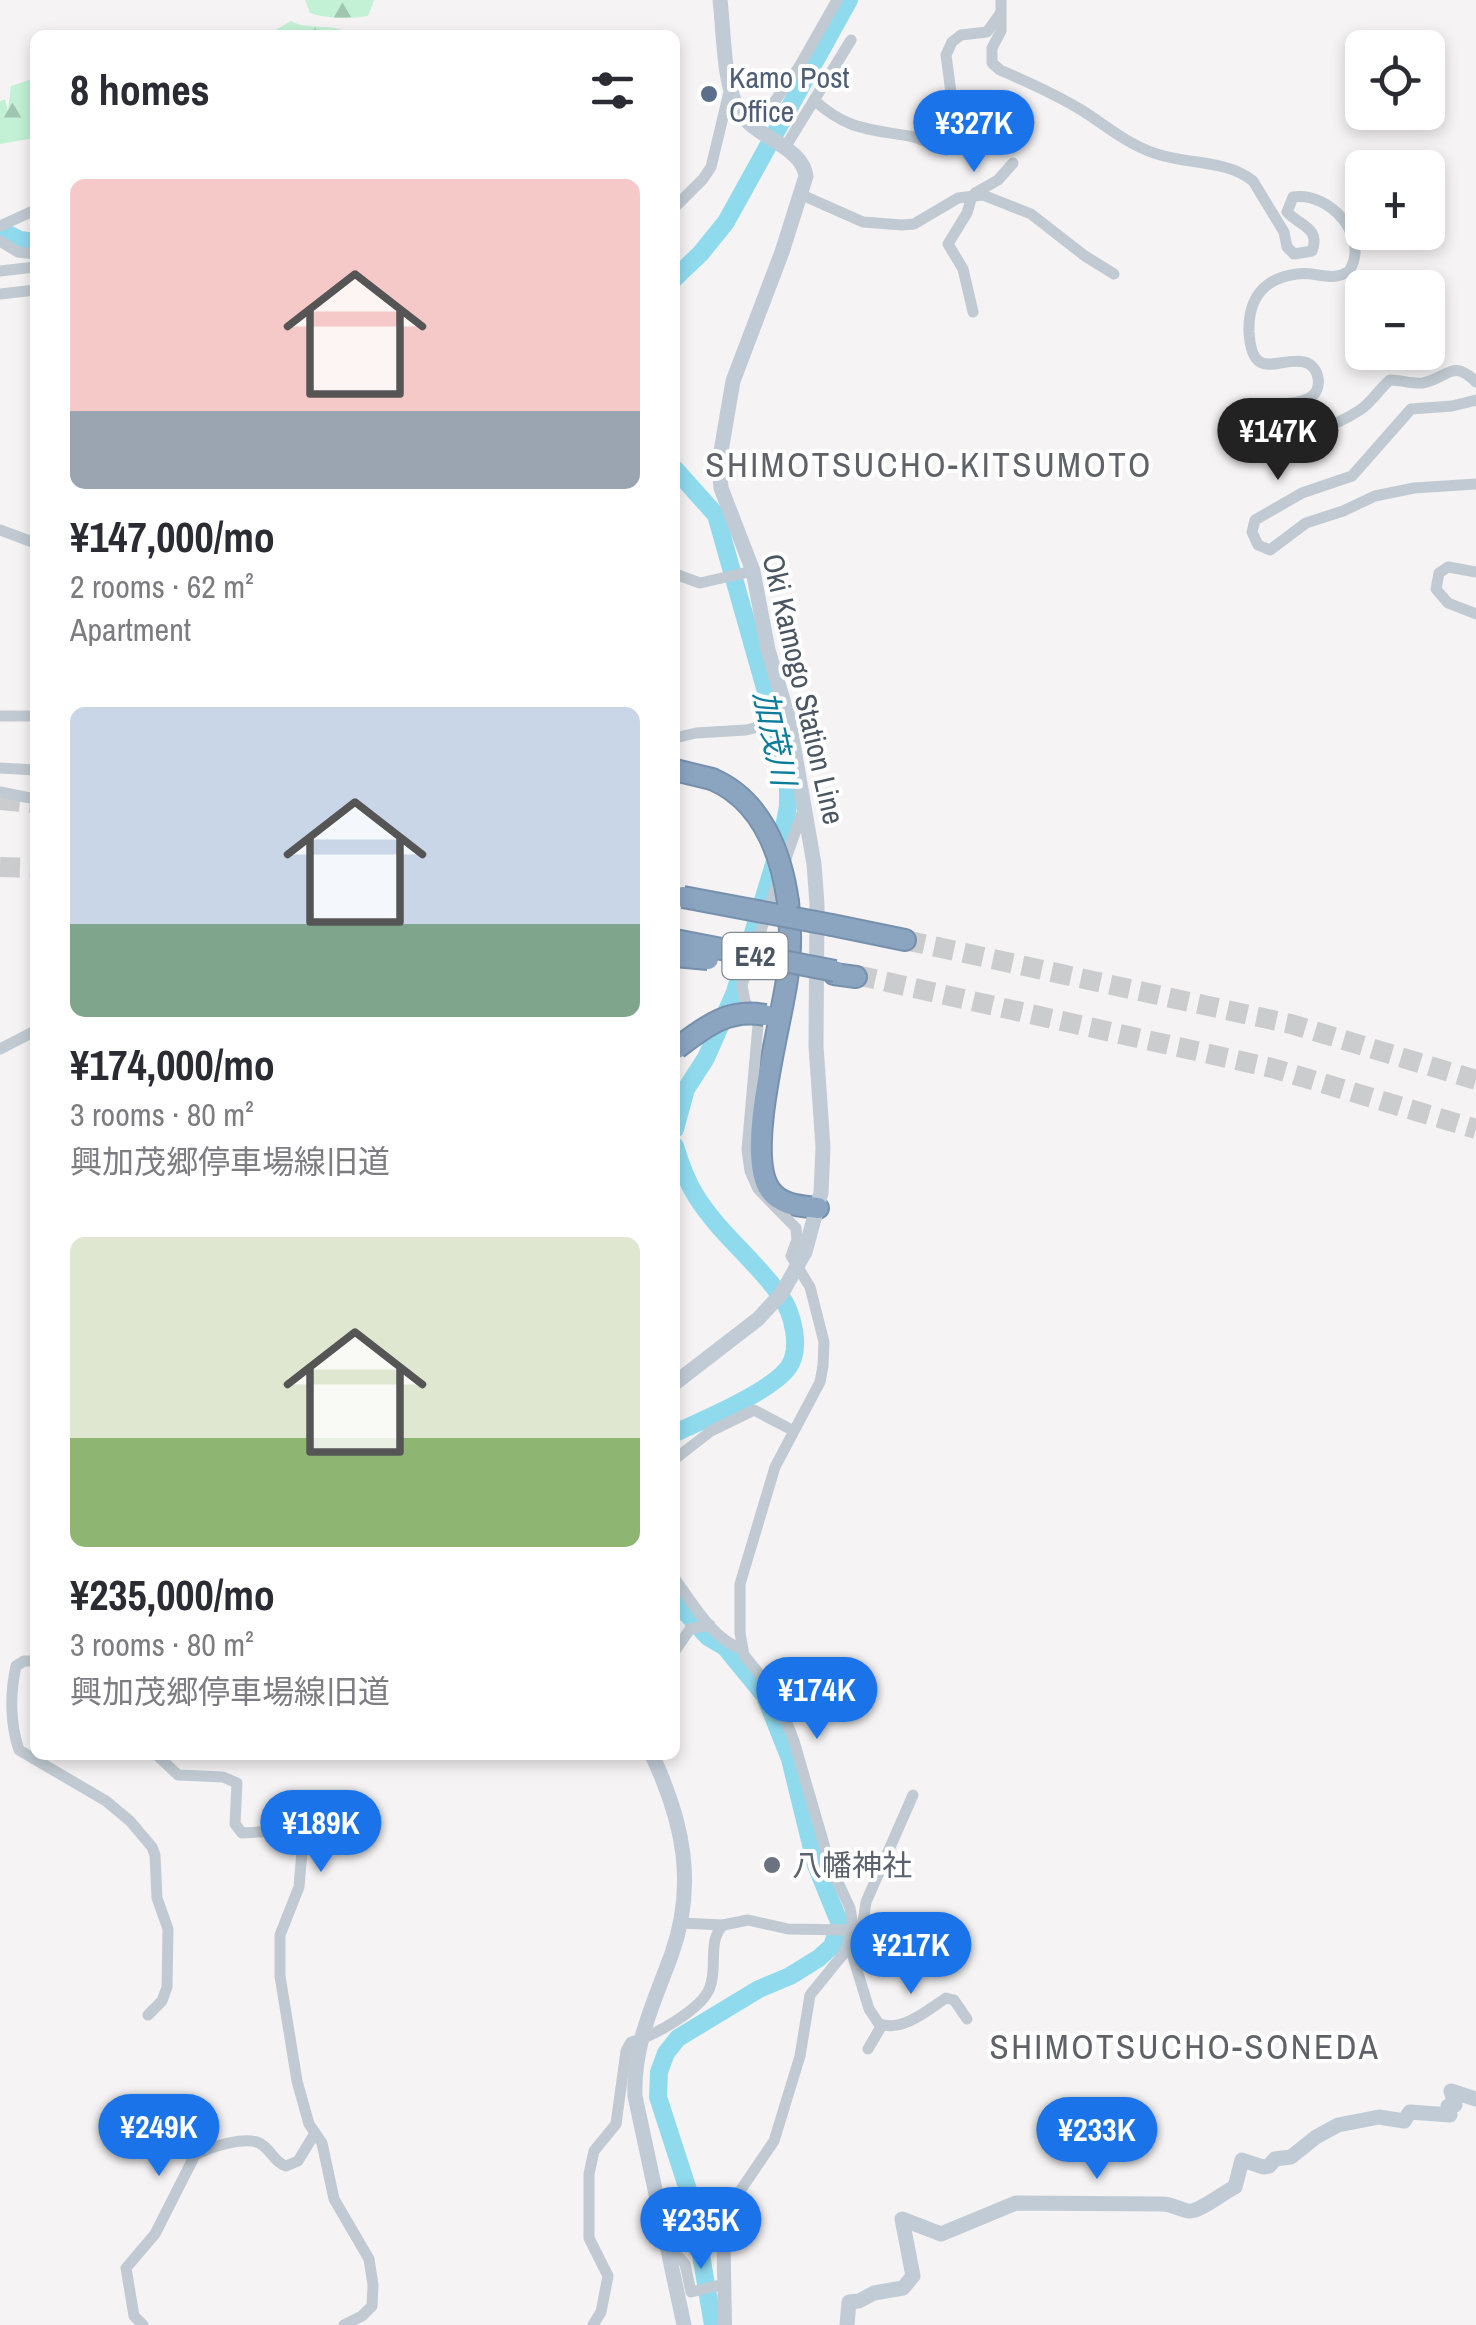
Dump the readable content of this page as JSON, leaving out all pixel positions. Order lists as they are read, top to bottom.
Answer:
{
  "streets": {
    "highway": ["E42"],
    "main road": ["Oki Kamogo Station Line"]
  },
  "districts": ["SHIMOTSUCHO-KITSUMOTO", "SHIMOTSUCHO-SONEDA"],
  "water": ["加茂川"],
  "places": ["Kamo Post Office", "八幡神社"],
  "page": {
    "map_buttons": ["+", "−"],
    "heading": "8 homes",
    "price": [
      "¥327K",
      "¥147K",
      "¥174K",
      "¥189K",
      "¥217K",
      "¥249K",
      "¥233K",
      "¥235K"
    ],
    "list": [
      {
        "name": "¥147,000/mo",
        "note": "2 rooms · 62 m² · Apartment"
      },
      {
        "name": "¥174,000/mo",
        "note": "3 rooms · 80 m² · 興加茂郷停車場線旧道"
      },
      {
        "name": "¥235,000/mo",
        "note": "3 rooms · 80 m² · 興加茂郷停車場線旧道"
      }
    ]
  }
}
